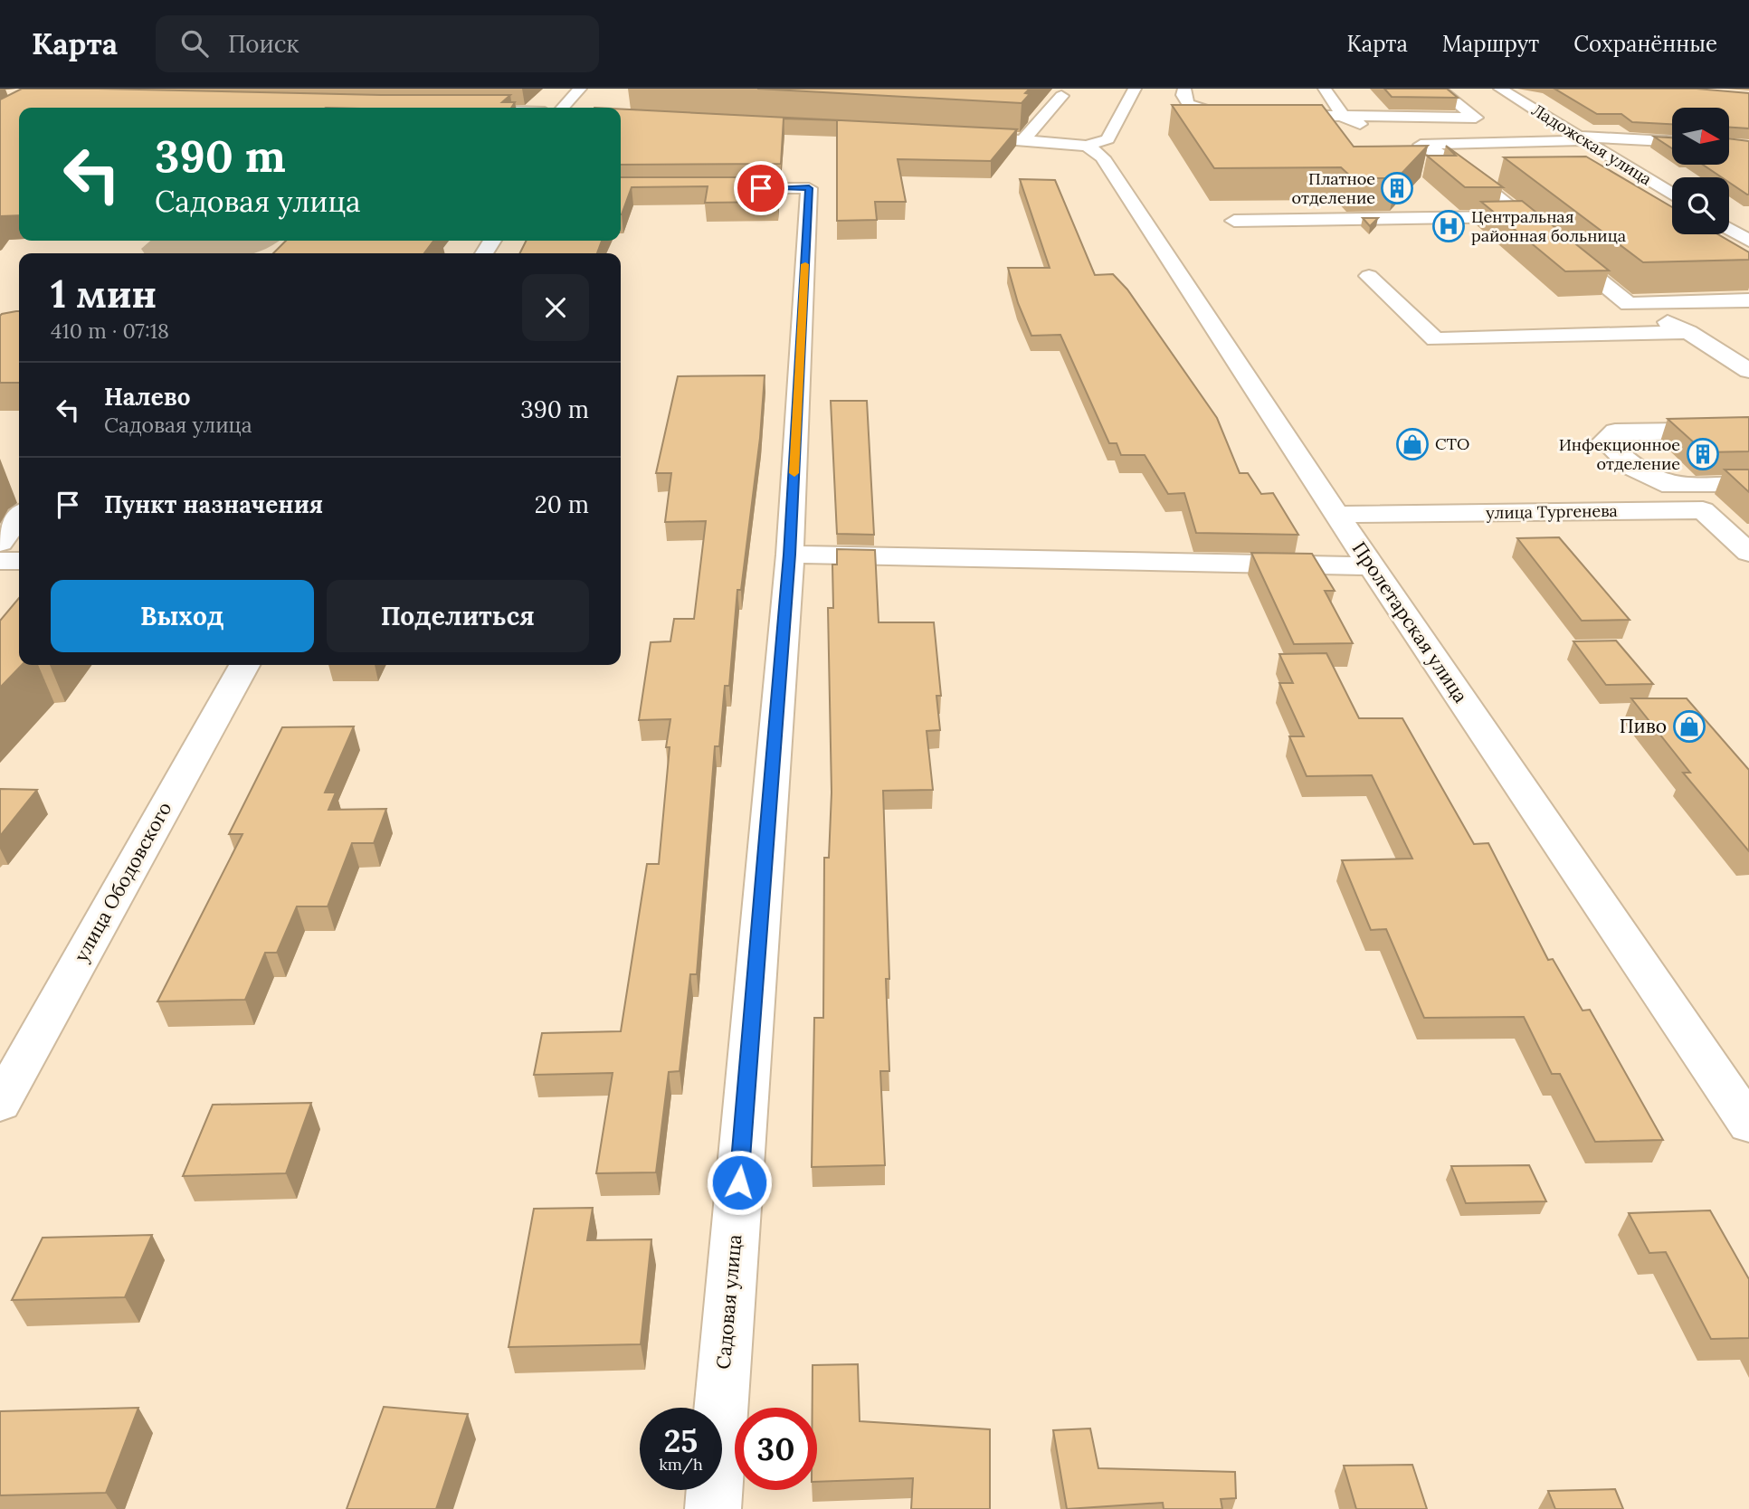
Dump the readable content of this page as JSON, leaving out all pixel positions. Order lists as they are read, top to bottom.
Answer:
{
  "streets": {
    "street": [
      "Ладожская улица",
      "улица Тургенева",
      "Пролетарская улица",
      "улица Ободовского",
      "Садовая улица"
    ]
  },
  "crossings": [
    ["улица Тургенева", "Пролетарская улица"]
  ],
  "places": {
    "building": ["Платное отделение", "Инфекционное отделение"],
    "hospital": ["Центральная районная больница"],
    "shop": ["СТО", "Пиво"]
  },
  "north": "right",
  "page": {
    "header": "Карта",
    "search": "Поиск",
    "nav": ["Карта", "Маршрут", "Сохранённые"],
    "turn": ["390 m", "Садовая улица"],
    "heading": ["1 мин", "410 m · 07:18"],
    "list": [
      {
        "name": "Налево",
        "note": "Садовая улица",
        "value": "390 m"
      },
      {
        "name": "Пункт назначения",
        "value": "20 m"
      }
    ],
    "buttons": ["Выход", "Поделиться"],
    "speed": "25 km/h",
    "limit": "30"
  }
}
